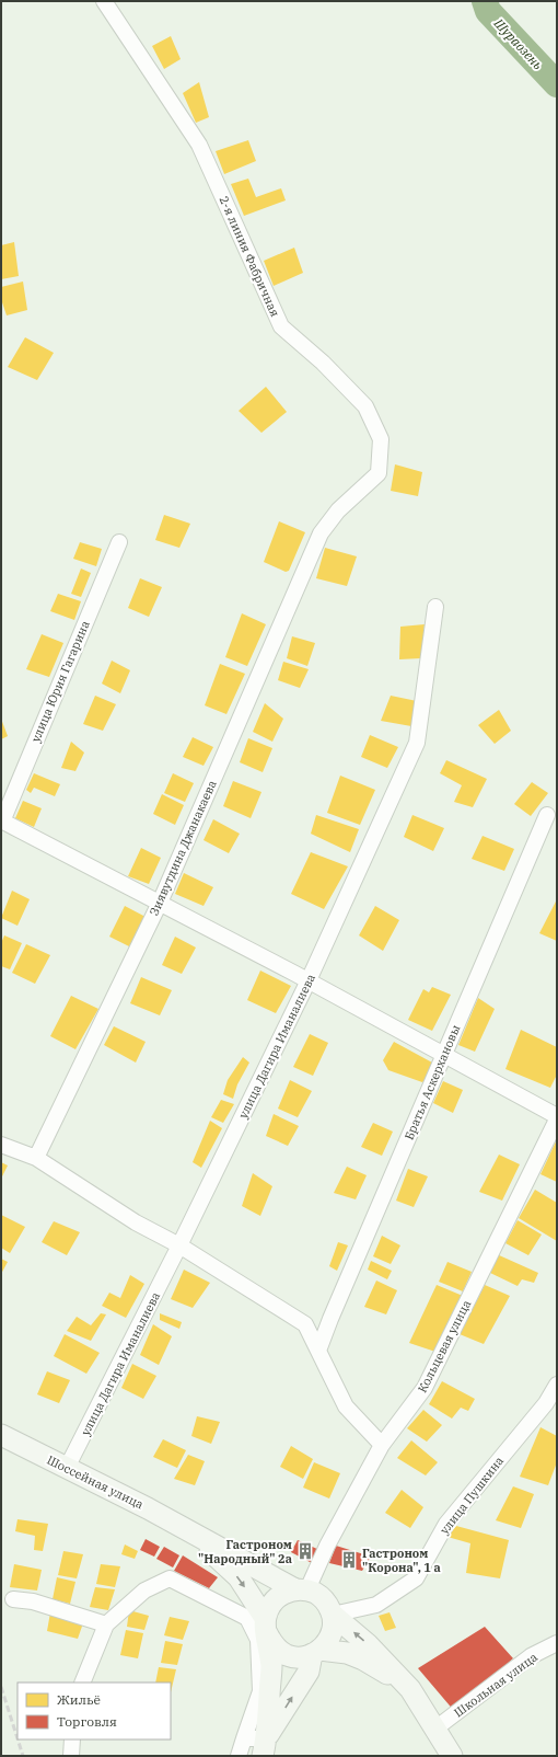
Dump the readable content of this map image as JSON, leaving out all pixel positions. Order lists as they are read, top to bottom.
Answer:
{
  "streets": {
    "main road": ["Шоссейная улица"],
    "street": [
      "2-я линия Фабричная",
      "улица Юрия Гагарина",
      "Зиявутдина Джанакаева",
      "улица Дагира Иманалиева",
      "Братья Аскерхановы",
      "Кольцевая улица",
      "улица Пушкина",
      "Школьная улица"
    ]
  },
  "crossings": [
    ["2-я линия Фабричная", "Зиявутдина Джанакаева"],
    ["улица Дагира Иманалиева", "Шоссейная улица"],
    ["Кольцевая улица", "улица Пушкина"]
  ],
  "water": ["Шураозень"],
  "places": {
    "building": ["Гастроном \"Народный\" 2а", "Гастроном \"Корона\", 1 а"]
  },
  "legend": ["Жильё", "Торговля"]
}
